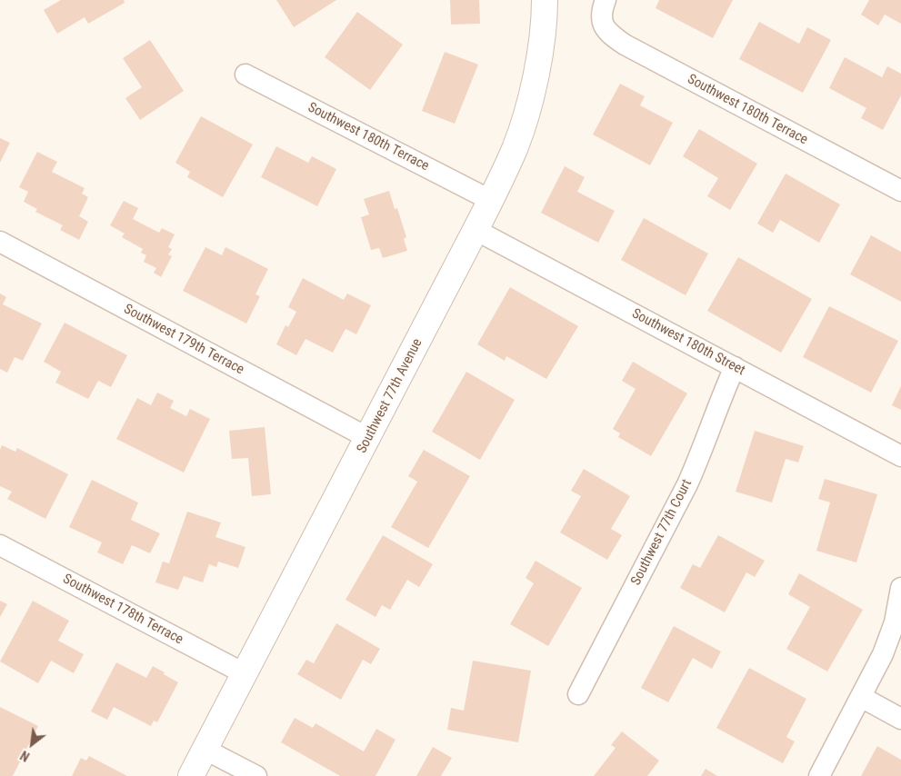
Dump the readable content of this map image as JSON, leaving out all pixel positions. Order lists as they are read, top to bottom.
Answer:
{
  "streets": {
    "street": [
      "Southwest 180th Terrace",
      "Southwest 179th Terrace",
      "Southwest 180th Street",
      "Southwest 77th Avenue",
      "Southwest 77th Court",
      "Southwest 178th Terrace"
    ]
  },
  "crossings": [
    ["Southwest 180th Terrace", "Southwest 77th Avenue"],
    ["Southwest 179th Terrace", "Southwest 77th Avenue"],
    ["Southwest 180th Street", "Southwest 77th Avenue"],
    ["Southwest 180th Street", "Southwest 77th Court"],
    ["Southwest 77th Avenue", "Southwest 178th Terrace"]
  ],
  "north": "bottom left"
}
